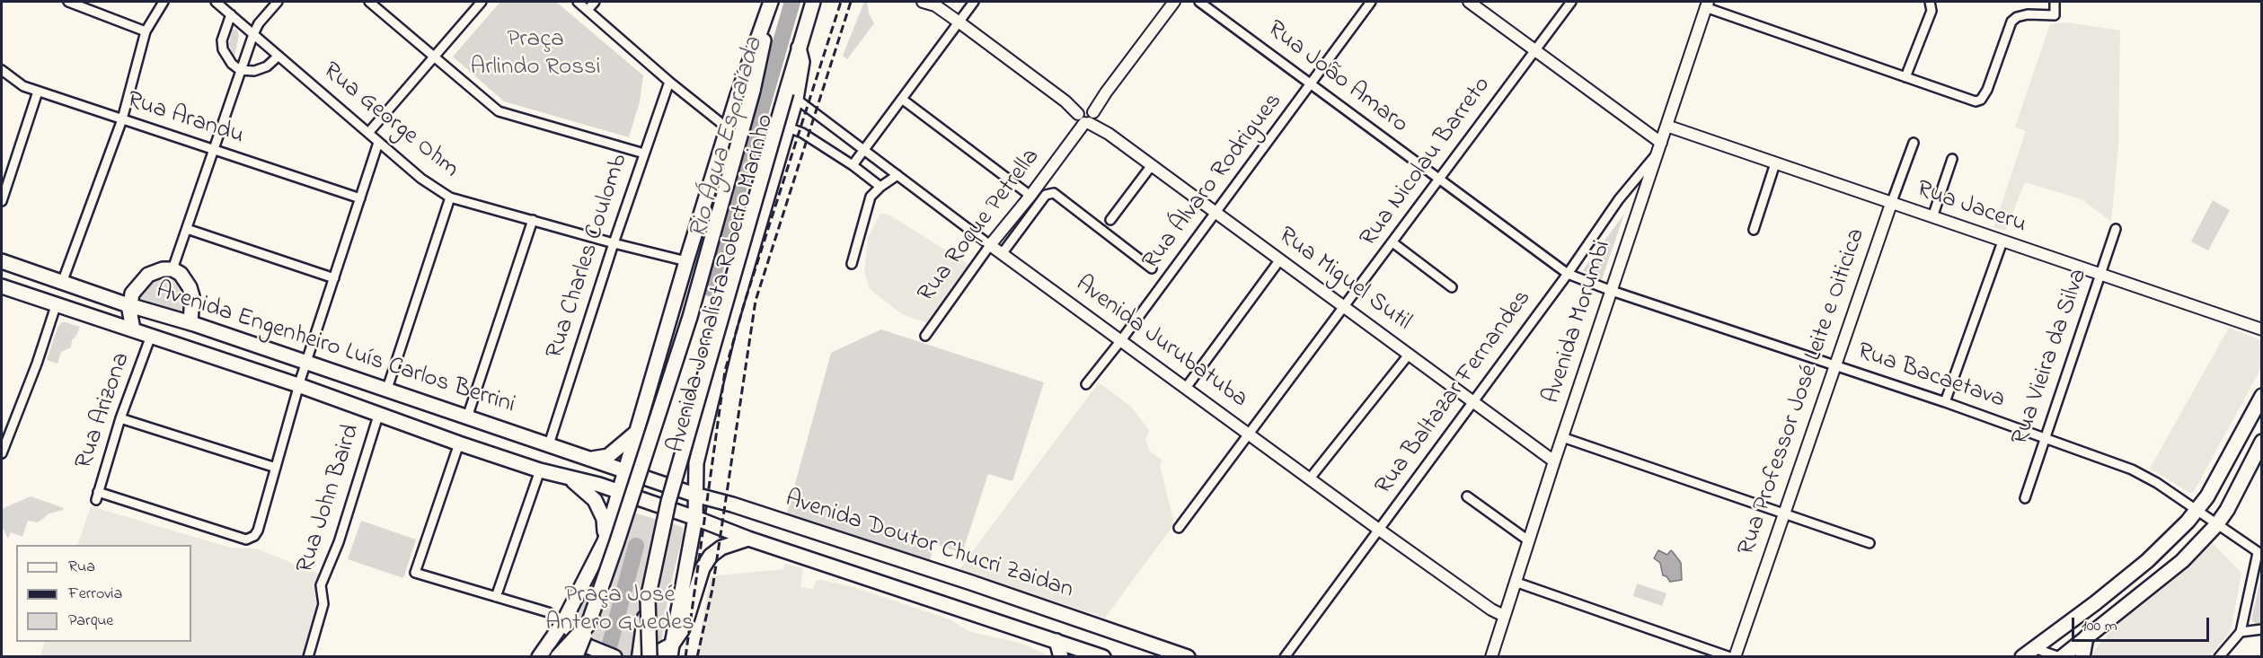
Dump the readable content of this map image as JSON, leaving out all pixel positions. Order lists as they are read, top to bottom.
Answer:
{
  "streets": {
    "main road": ["Avenida Jornalista Roberto Marinho", "Avenida Engenheiro Luís Carlos Berrini", "Avenida Doutor Chucri Zaidan"],
    "street": [
      "Rua João Amaro",
      "Rua Arandu",
      "Rua George Ohm",
      "Rua Nicolau Barreto",
      "Rua Álvaro Rodrigues",
      "Rua Jaceru",
      "Rua Roque Petrella",
      "Rua Charles Coulomb",
      "Rua Miguel Sutil",
      "Avenida Morumbi",
      "Avenida Jurubatuba",
      "Rua Vieira da Silva",
      "Rua Bacaetava",
      "Rua Professor José Leite e Oiticica",
      "Rua Baltazar Fernandes",
      "Rua Arizona",
      "Rua John Baird"
    ]
  },
  "crossings": [
    ["Rua João Amaro", "Rua Nicolau Barreto"],
    ["Rua João Amaro", "Rua Álvaro Rodrigues"],
    ["Rua João Amaro", "Avenida Morumbi"],
    ["Rua João Amaro", "Rua Bacaetava"],
    ["Rua João Amaro", "Rua Baltazar Fernandes"],
    ["Rua George Ohm", "Rua Charles Coulomb"],
    ["Rua George Ohm", "Avenida Jornalista Roberto Marinho"],
    ["Rua Nicolau Barreto", "Rua Miguel Sutil"],
    ["Rua Nicolau Barreto", "Avenida Jurubatuba"],
    ["Rua Álvaro Rodrigues", "Rua Miguel Sutil"],
    ["Rua Álvaro Rodrigues", "Avenida Jurubatuba"],
    ["Rua Jaceru", "Avenida Morumbi"],
    ["Rua Jaceru", "Rua Vieira da Silva"],
    ["Rua Jaceru", "Rua Professor José Leite e Oiticica"],
    ["Rua Roque Petrella", "Rua Miguel Sutil"],
    ["Rua Roque Petrella", "Avenida Jurubatuba"],
    ["Rua Charles Coulomb", "Avenida Engenheiro Luís Carlos Berrini"],
    ["Rua Miguel Sutil", "Avenida Morumbi"],
    ["Rua Miguel Sutil", "Rua Baltazar Fernandes"],
    ["Avenida Jornalista Roberto Marinho", "Avenida Jurubatuba"],
    ["Avenida Jornalista Roberto Marinho", "Avenida Engenheiro Luís Carlos Berrini"],
    ["Avenida Jornalista Roberto Marinho", "Avenida Doutor Chucri Zaidan"],
    ["Avenida Morumbi", "Avenida Jurubatuba"],
    ["Avenida Morumbi", "Rua Bacaetava"],
    ["Avenida Morumbi", "Rua Baltazar Fernandes"],
    ["Avenida Jurubatuba", "Rua Baltazar Fernandes"],
    ["Avenida Engenheiro Luís Carlos Berrini", "Rua Arizona"],
    ["Avenida Engenheiro Luís Carlos Berrini", "Rua John Baird"],
    ["Avenida Engenheiro Luís Carlos Berrini", "Avenida Doutor Chucri Zaidan"],
    ["Rua Vieira da Silva", "Rua Bacaetava"],
    ["Rua Bacaetava", "Rua Professor José Leite e Oiticica"]
  ],
  "water": ["Rio Água Espraiada"],
  "parks": ["Praça Arlindo Rossi", "Praça José Antero Guedes"],
  "legend": ["Rua", "Ferrovia", "Parque"],
  "scale_bar": "100 m"
}
